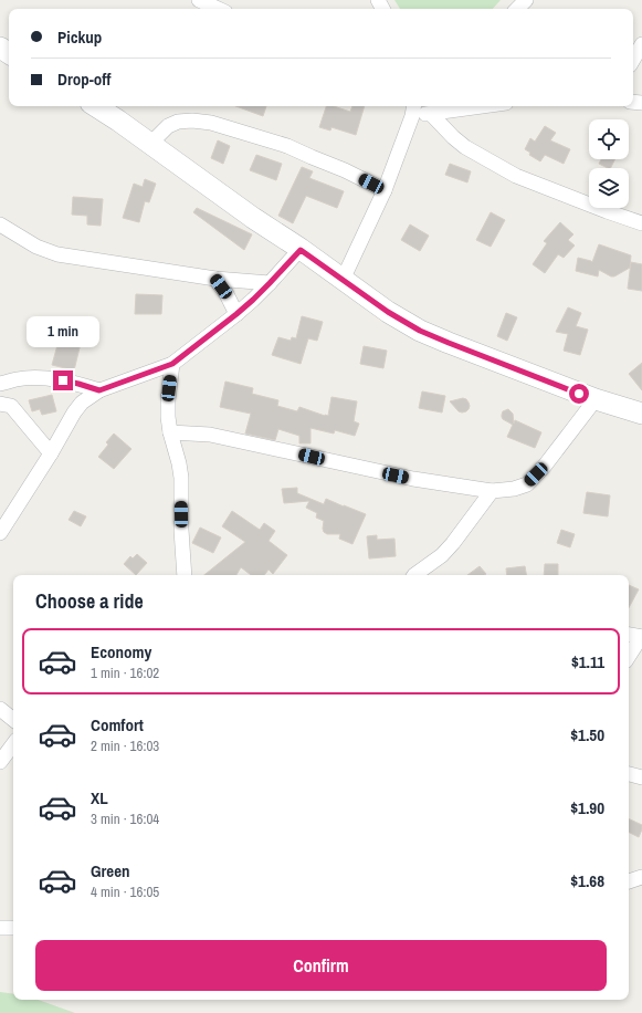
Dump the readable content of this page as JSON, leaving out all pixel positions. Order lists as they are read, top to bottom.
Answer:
{
  "page": {
    "banner": ["Pickup", "Drop-off"],
    "bubble": "1 min",
    "heading": "Choose a ride",
    "list": [
      {
        "name": "Economy",
        "note": "1 min · 16:02",
        "value": "$1.11"
      },
      {
        "name": "Comfort",
        "note": "2 min · 16:03",
        "value": "$1.50"
      },
      {
        "name": "XL",
        "note": "3 min · 16:04",
        "value": "$1.90"
      },
      {
        "name": "Green",
        "note": "4 min · 16:05",
        "value": "$1.68"
      }
    ],
    "buttons": "Confirm"
  }
}
